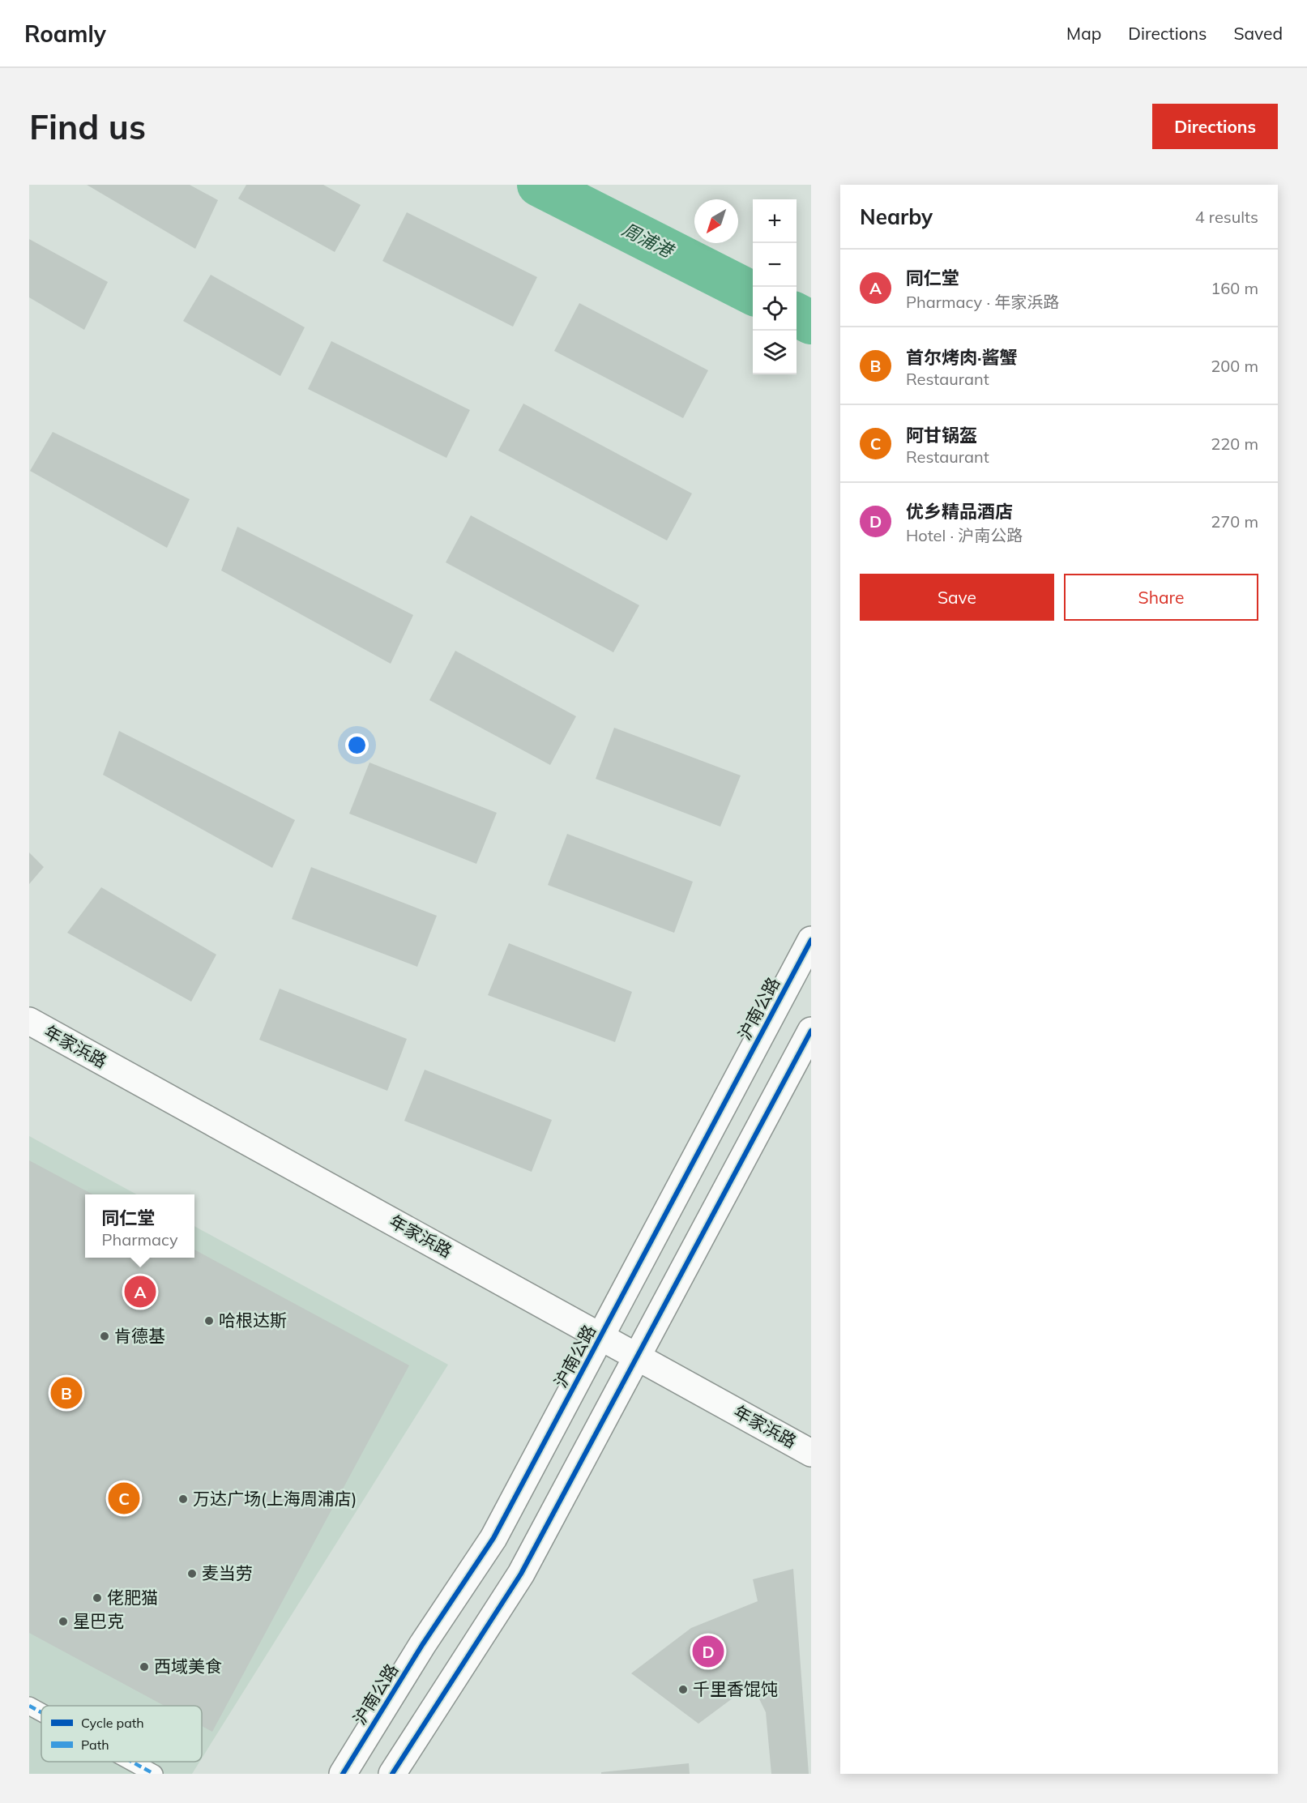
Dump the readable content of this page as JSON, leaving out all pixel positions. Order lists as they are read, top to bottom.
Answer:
{
  "streets": {
    "main road": ["沪南公路", "年家浜路"]
  },
  "crossings": [
    ["沪南公路", "年家浜路"]
  ],
  "water": ["周浦港"],
  "places": [
    "哈根达斯",
    "肯德基",
    "万达广场(上海周浦店)",
    "麦当劳",
    "佬肥猫",
    "星巴克",
    "西域美食",
    "千里香馄饨"
  ],
  "legend": ["Cycle path", "Path"],
  "north": "bottom left",
  "page": {
    "header": "Roamly",
    "nav": ["Map", "Directions", "Saved"],
    "buttons": [
      "Directions",
      ["Save", "Share"]
    ],
    "title": "Find us",
    "heading": ["Nearby", "4 results"],
    "map_buttons": ["+", "−"],
    "list": [
      {
        "mark": "A",
        "name": "同仁堂",
        "note": "Pharmacy · 年家浜路",
        "value": "160 m"
      },
      {
        "mark": "B",
        "name": "首尔烤肉·酱蟹",
        "note": "Restaurant",
        "value": "200 m"
      },
      {
        "mark": "C",
        "name": "阿甘锅盔",
        "note": "Restaurant",
        "value": "220 m"
      },
      {
        "mark": "D",
        "name": "优乡精品酒店",
        "note": "Hotel · 沪南公路",
        "value": "270 m"
      }
    ],
    "popup": ["同仁堂", "Pharmacy"],
    "pins": [
      "A",
      "B",
      "C",
      "D"
    ]
  }
}
